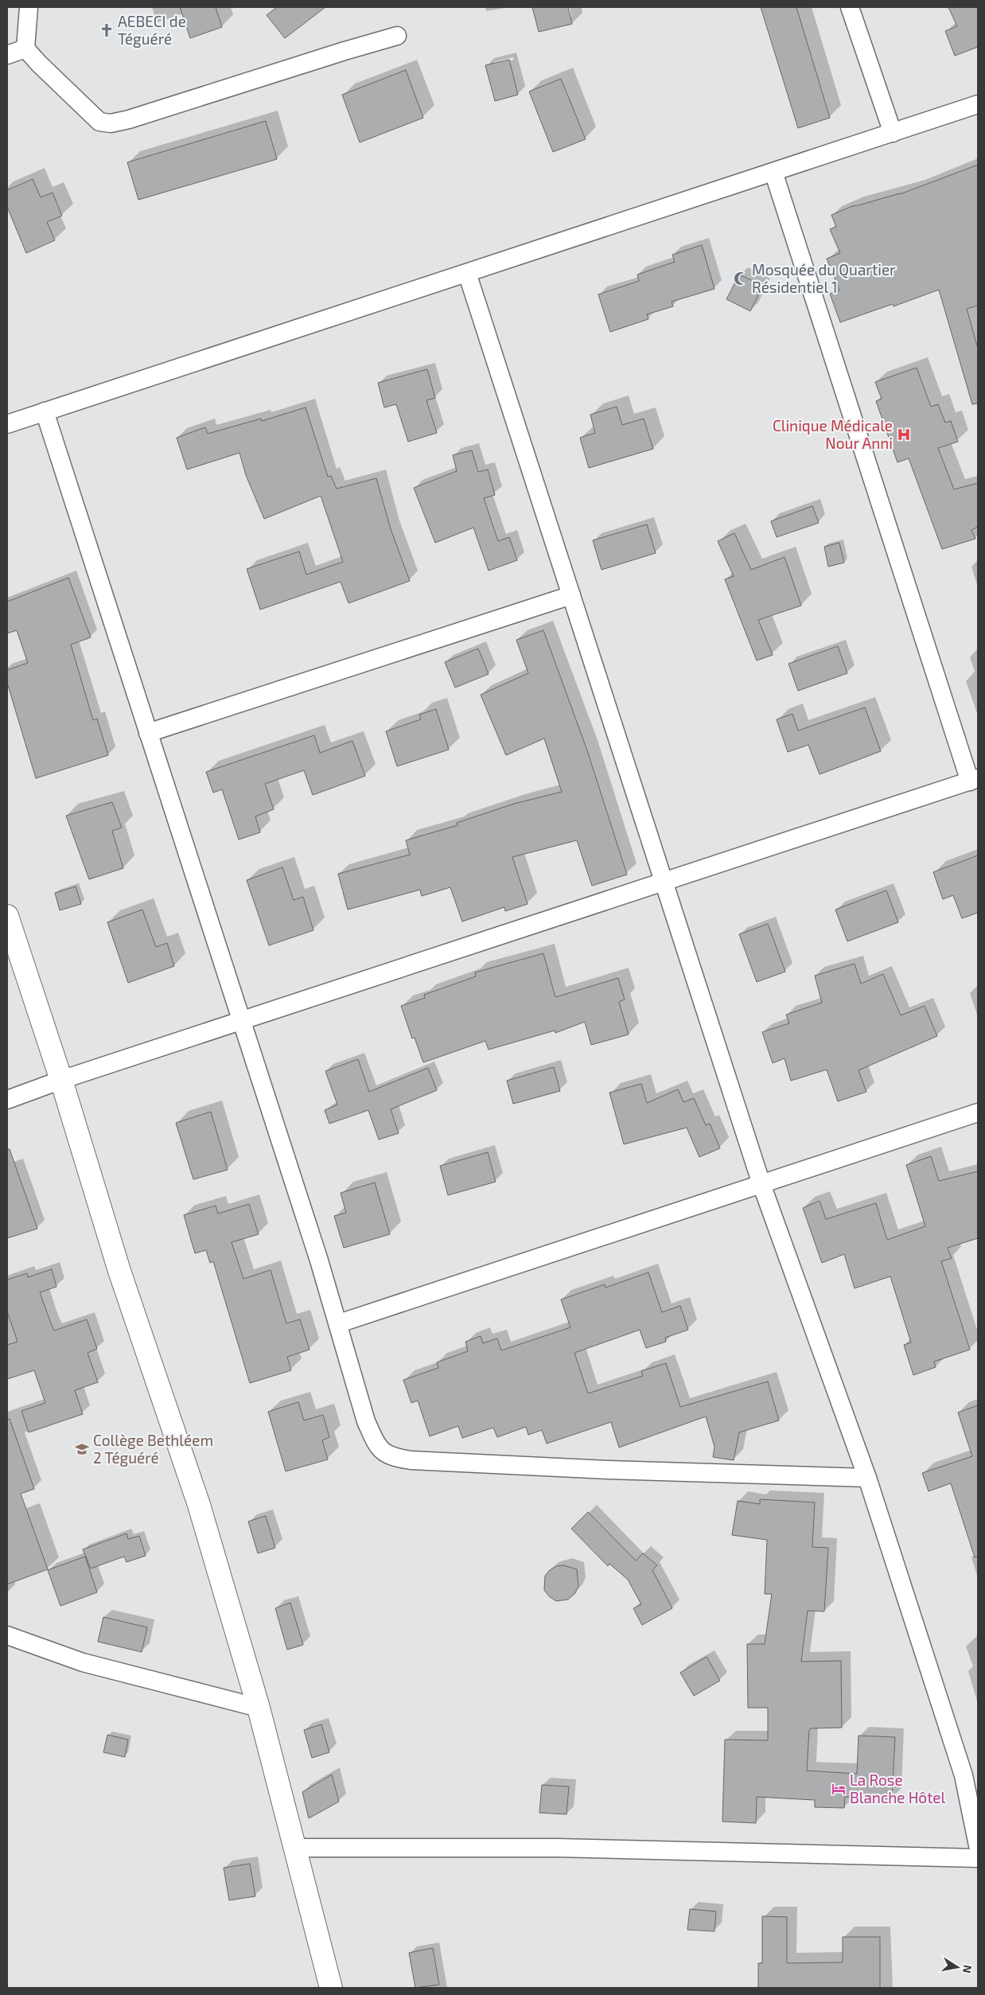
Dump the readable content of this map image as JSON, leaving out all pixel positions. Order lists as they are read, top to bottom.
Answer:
{
  "places": {
    "church": ["AEBECI de Téguéré"],
    "mosque": ["Mosquée du Quartier Résidentiel 1"],
    "hospital": ["Clinique Médicale Nour Anni"],
    "school or university": ["Collège Bethléem 2 Téguéré"],
    "hotel": ["La Rose Blanche Hôtel"]
  },
  "north": "right"
}
